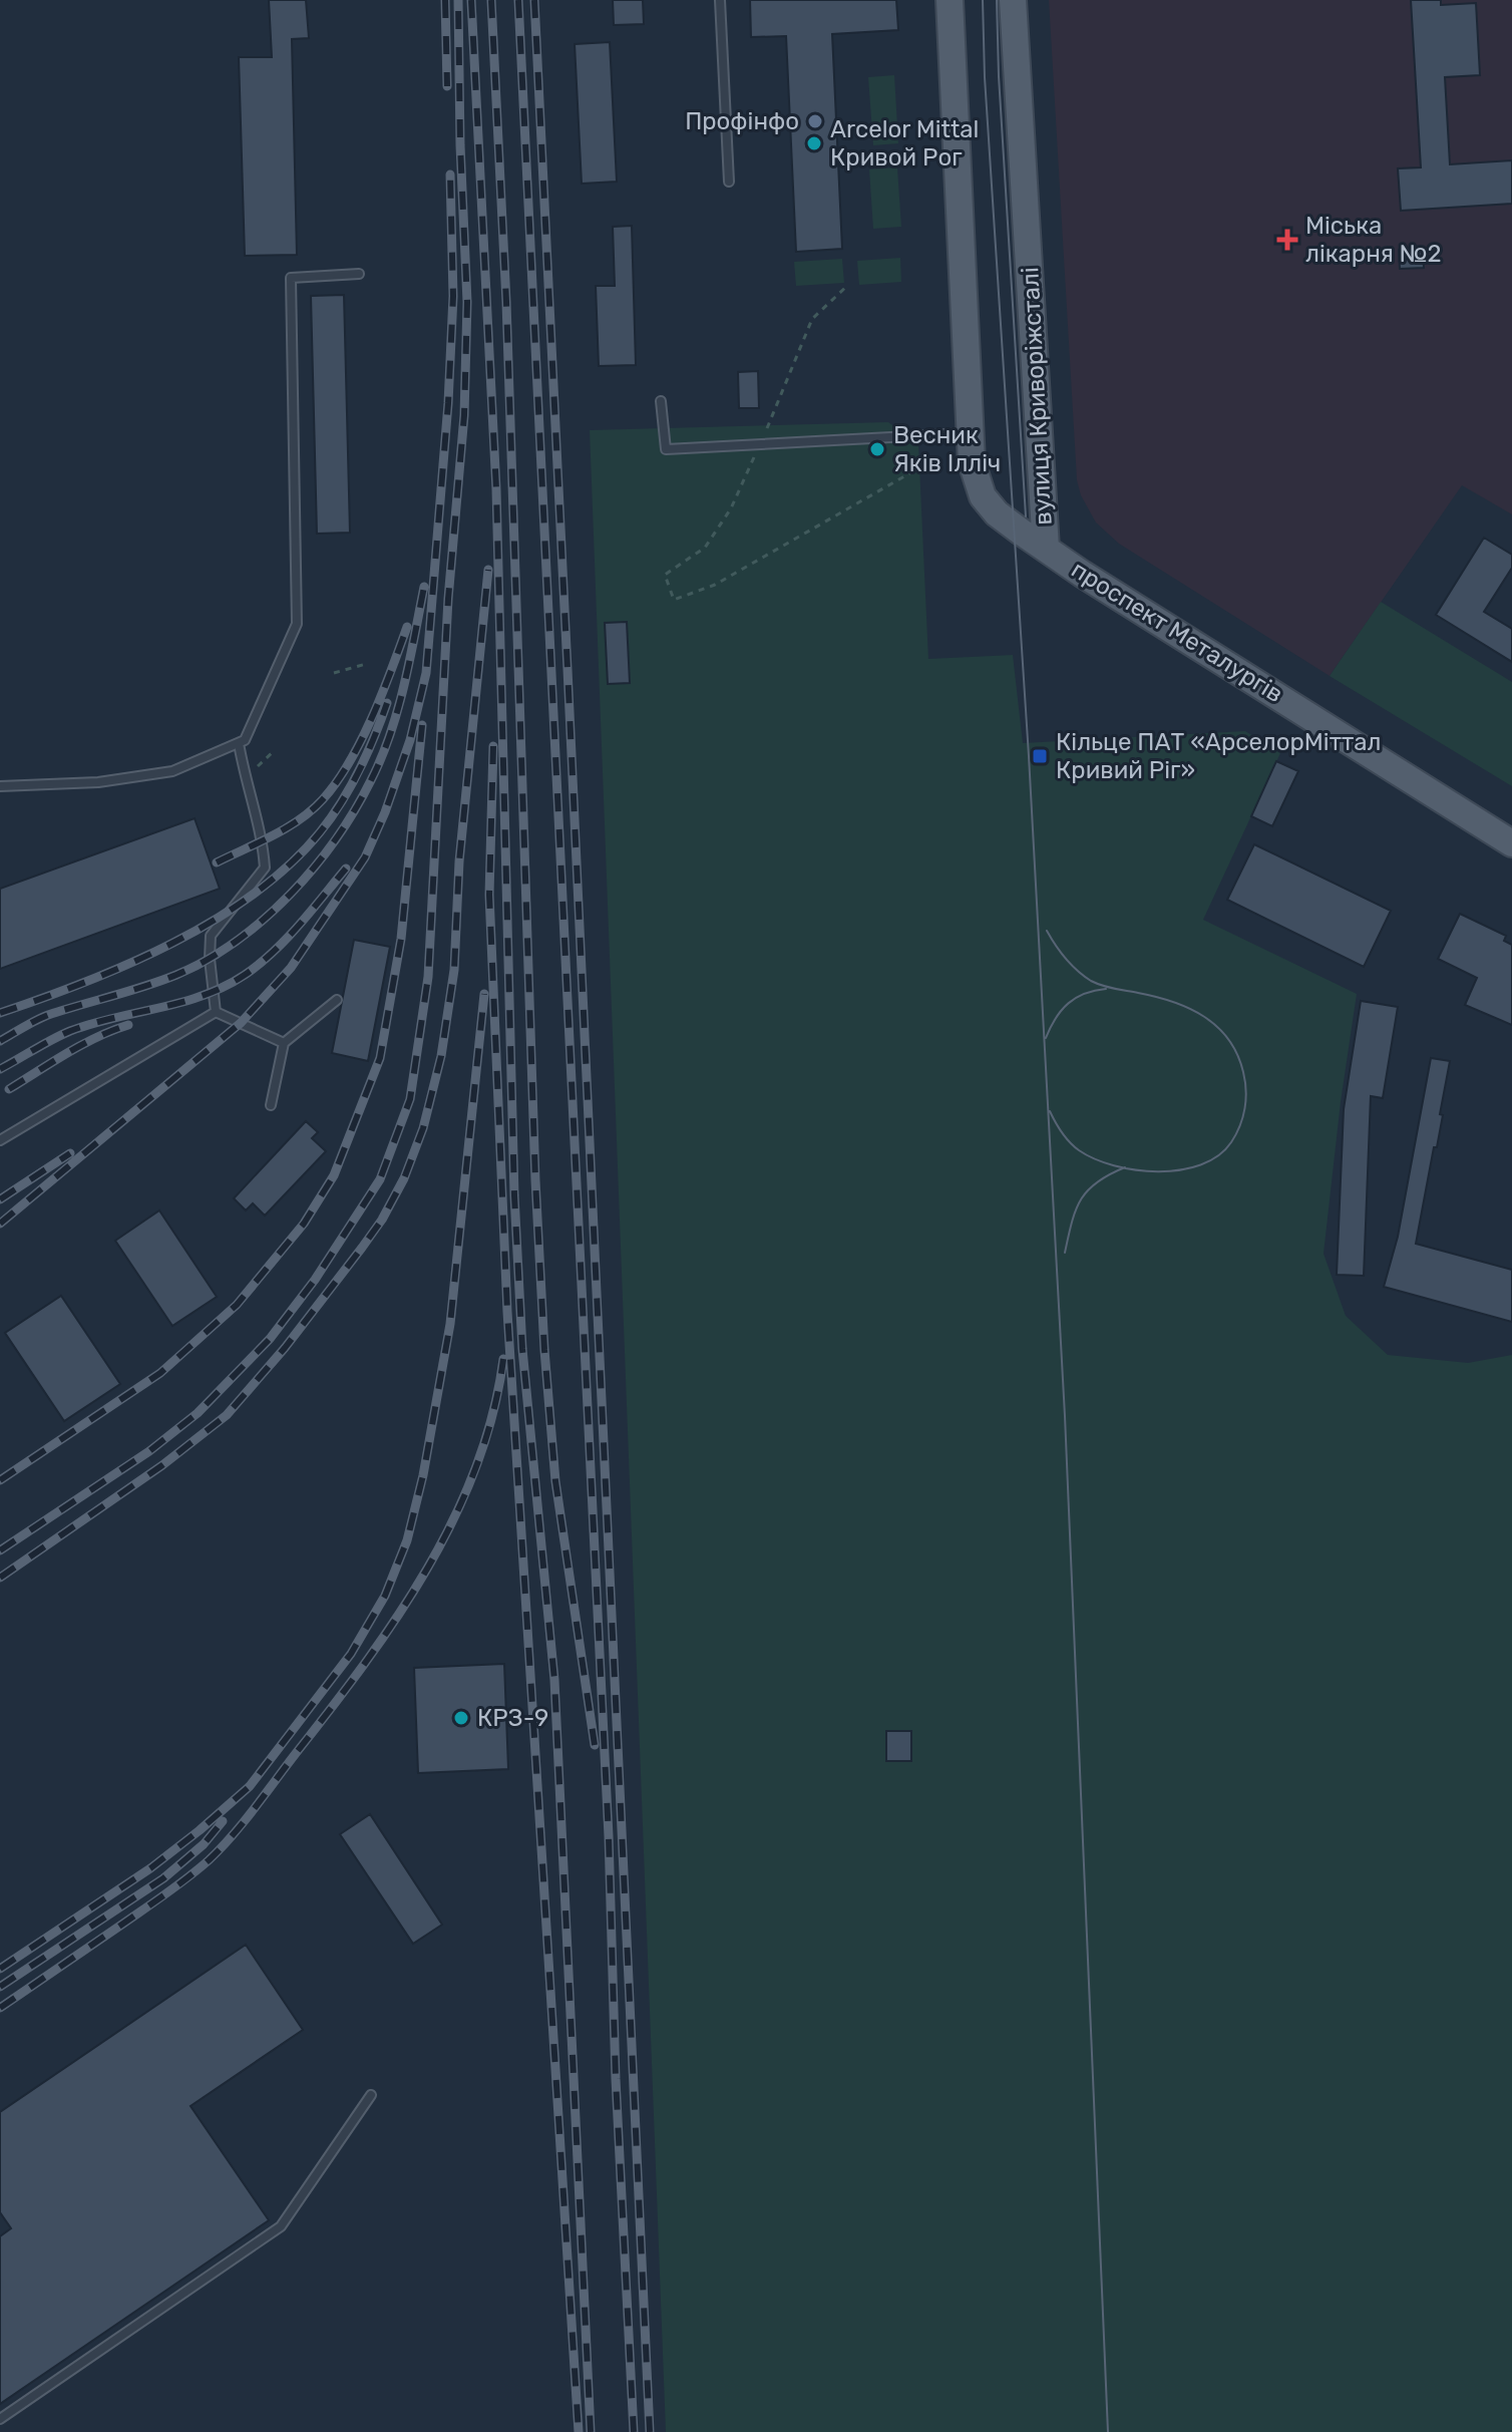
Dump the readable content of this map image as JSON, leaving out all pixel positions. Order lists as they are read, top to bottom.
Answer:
{
  "streets": {
    "main road": ["вулиця Криворіжсталі", "проспект Металургів"]
  },
  "crossings": [
    ["вулиця Криворіжсталі", "проспект Металургів"]
  ],
  "places": {
    "other": [
      "Профінфо",
      "Arcelor Mittal Кривой Рог",
      "Весник Яків Ілліч",
      "КРЗ-9"
    ],
    "health": ["Міська лікарня №2"],
    "transit": ["Кільце ПАТ «АрселорМіттал Кривий Ріг»"]
  }
}
